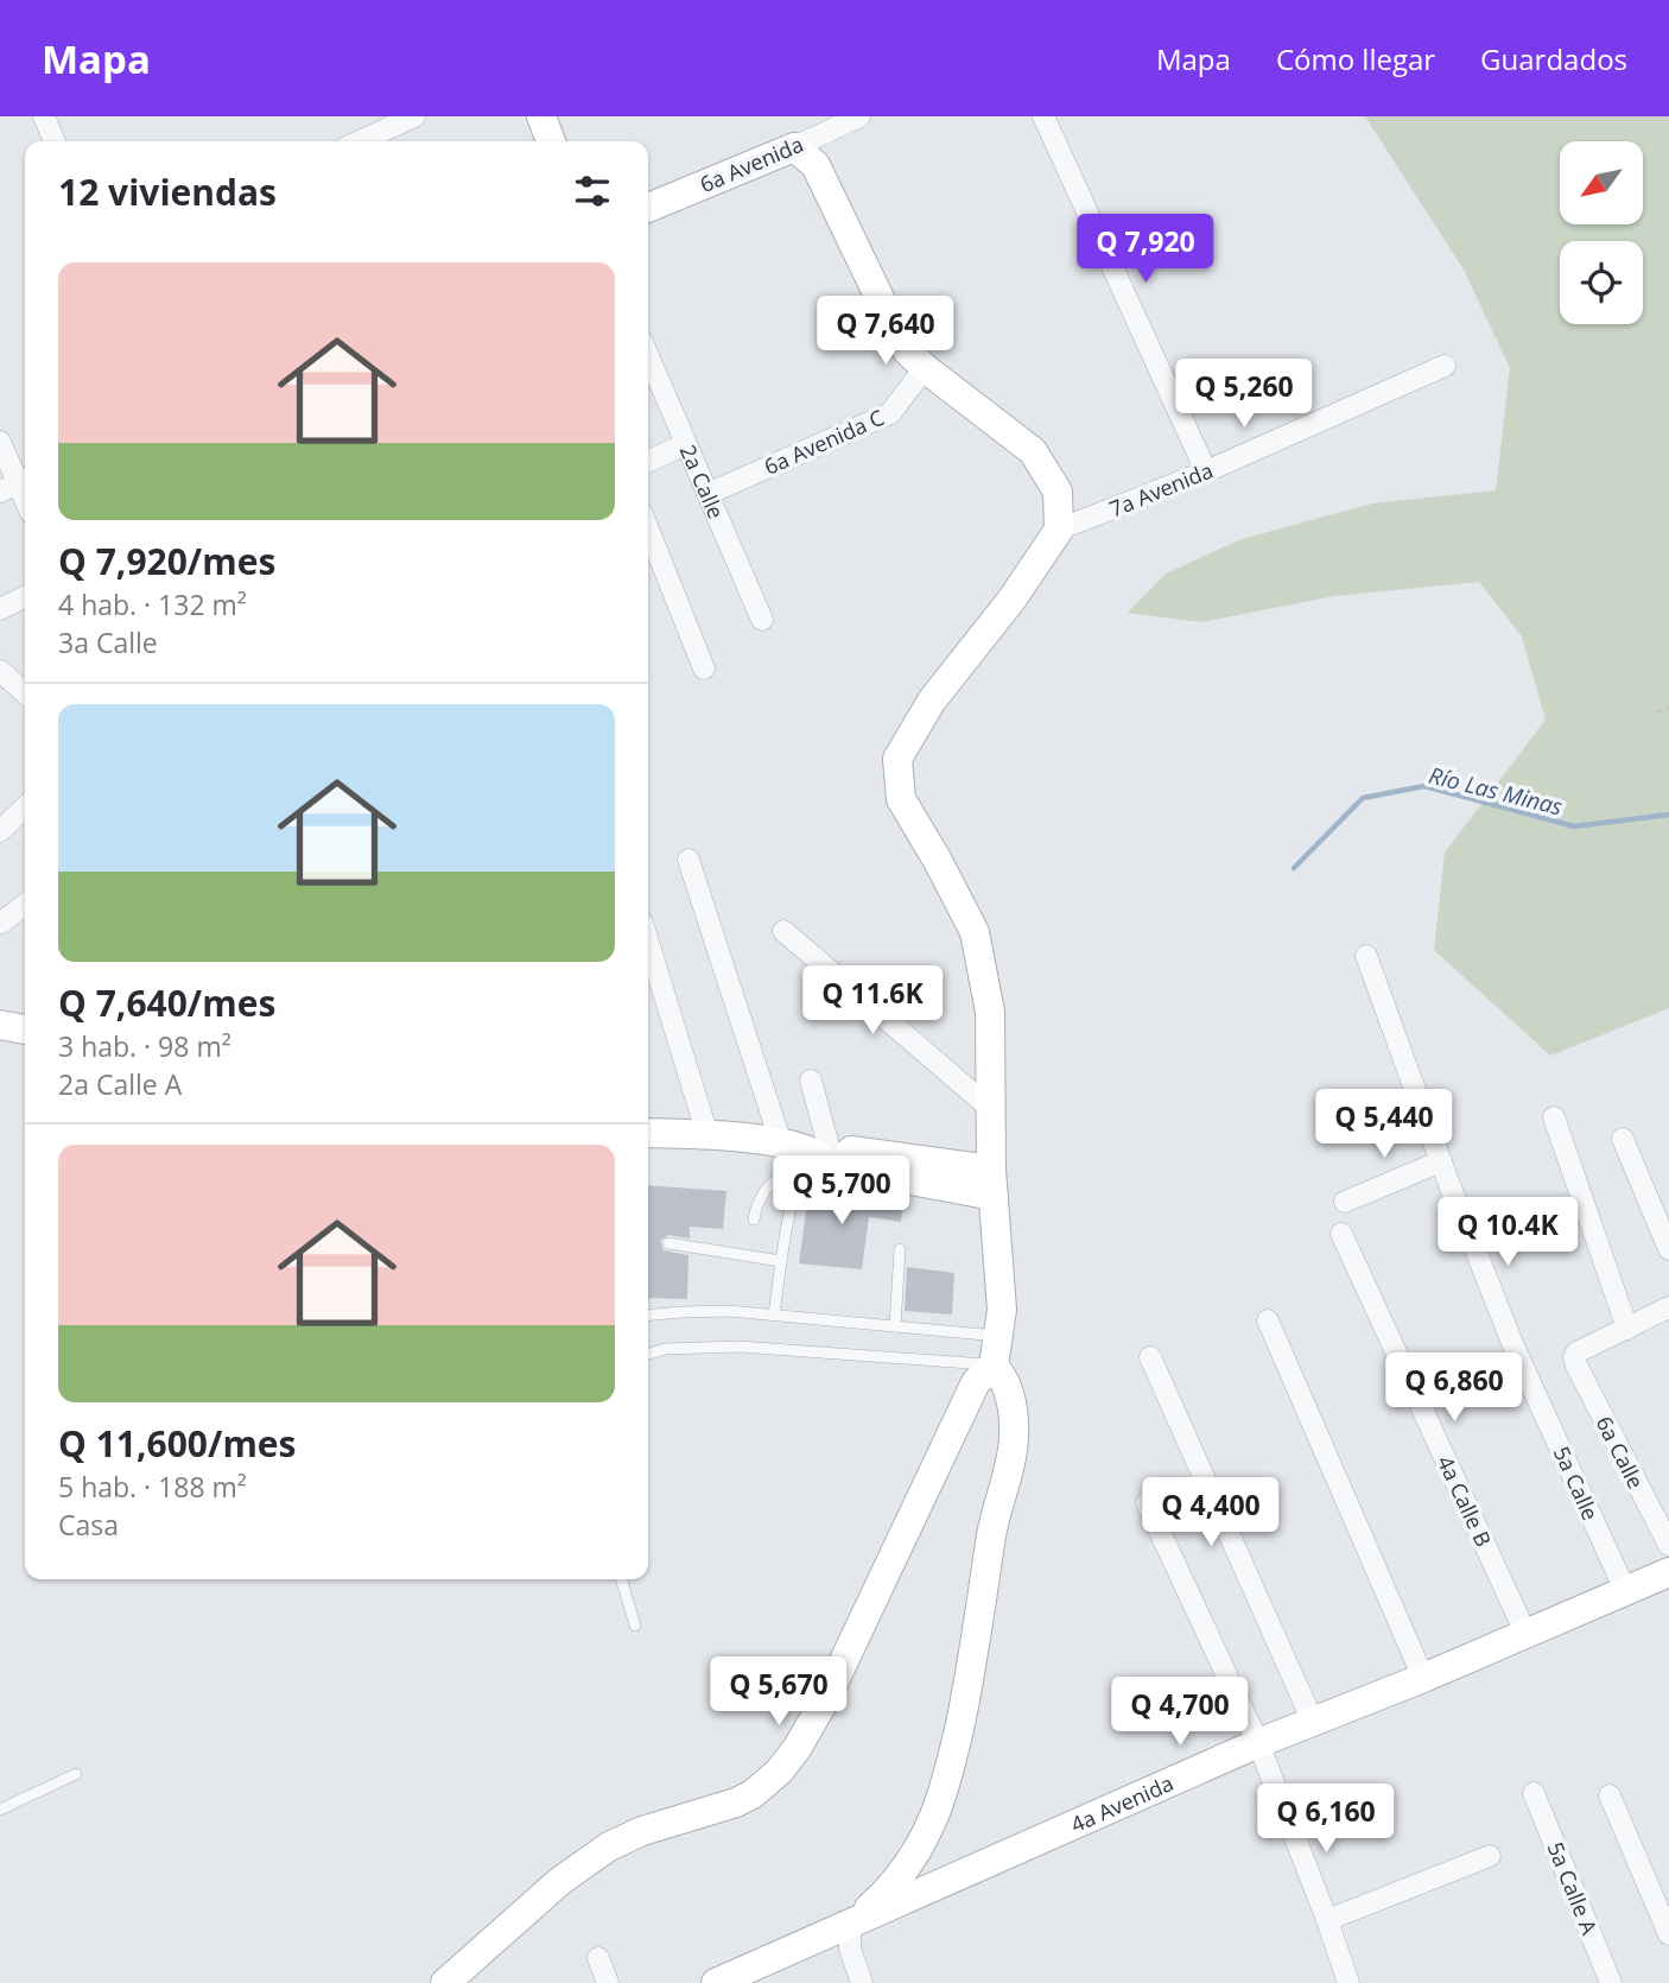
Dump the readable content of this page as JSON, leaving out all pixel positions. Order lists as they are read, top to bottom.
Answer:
{
  "streets": {
    "street": [
      "6a Avenida",
      "6a Avenida C",
      "2a Calle",
      "7a Avenida",
      "6a Calle",
      "5a Calle",
      "4a Calle B",
      "4a Avenida",
      "5a Calle A"
    ]
  },
  "crossings": [
    ["6a Avenida C", "2a Calle"],
    ["5a Calle", "4a Avenida"],
    ["4a Calle B", "4a Avenida"]
  ],
  "water": ["Río Las Minas"],
  "north": "bottom left",
  "page": {
    "header": "Mapa",
    "nav": ["Mapa", "Cómo llegar", "Guardados"],
    "heading": "12 viviendas",
    "price": [
      "Q 7,920",
      "Q 7,640",
      "Q 5,260",
      "Q 11.6K",
      "Q 5,440",
      "Q 5,700",
      "Q 10.4K",
      "Q 6,860",
      "Q 4,400",
      "Q 5,670",
      "Q 4,700",
      "Q 6,160"
    ],
    "list": [
      {
        "name": "Q 7,920/mes",
        "note": "4 hab. · 132 m² · 3a Calle"
      },
      {
        "name": "Q 7,640/mes",
        "note": "3 hab. · 98 m² · 2a Calle A"
      },
      {
        "name": "Q 11,600/mes",
        "note": "5 hab. · 188 m² · Casa"
      }
    ]
  }
}
